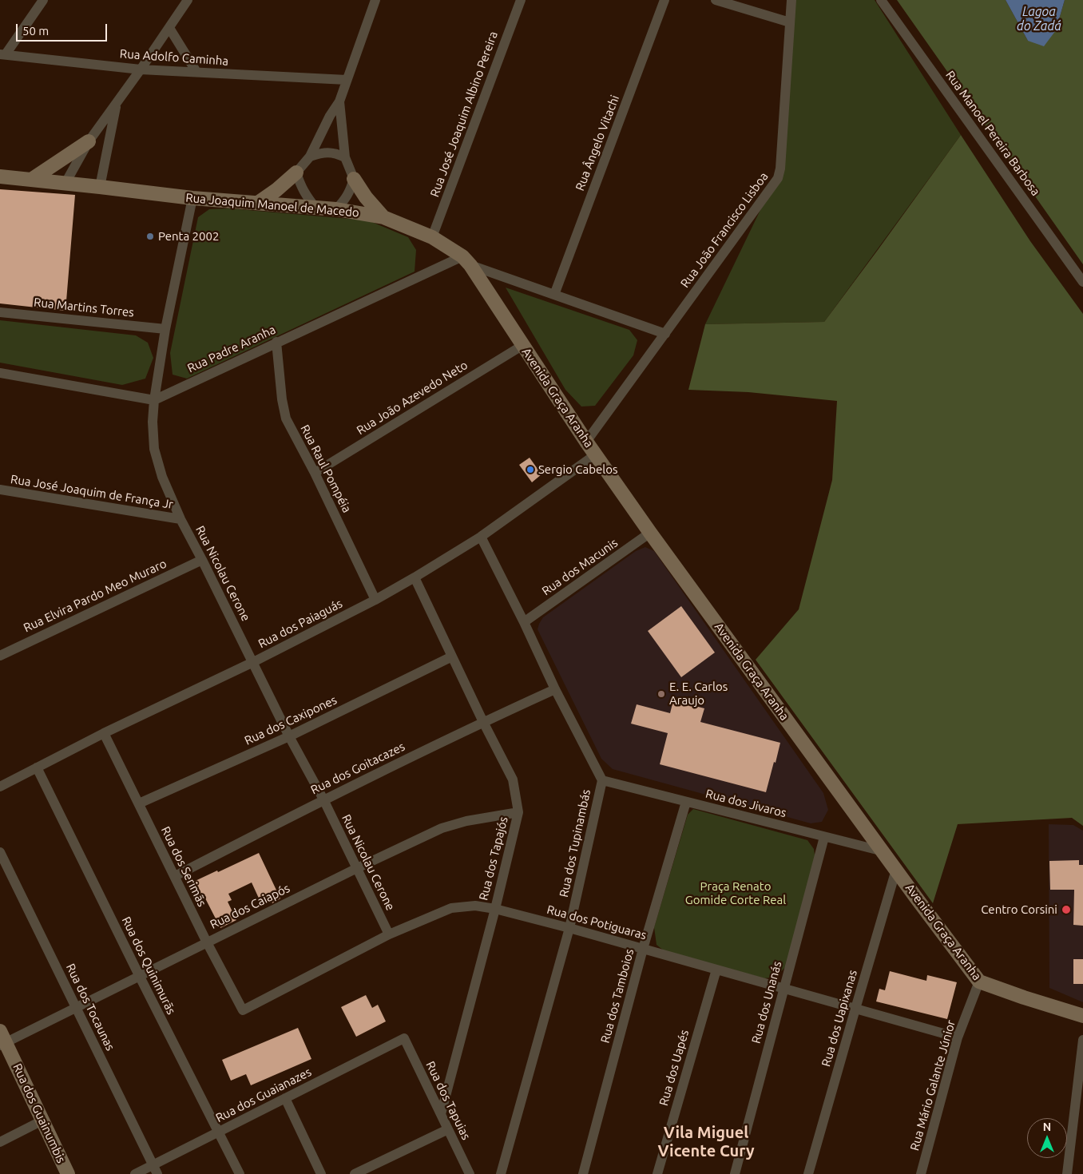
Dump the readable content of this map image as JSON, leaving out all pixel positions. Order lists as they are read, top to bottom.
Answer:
{
  "streets": {
    "street": [
      "Rua Adolfo Caminha",
      "Rua José Joaquim Albino Pereira",
      "Rua Manoel Pereira Barbosa",
      "Rua Ângelo Vitachi",
      "Rua Joaquim Manoel de Macedo",
      "Rua João Francisco Lisboa",
      "Rua Martins Torres",
      "Rua Padre Aranha",
      "Rua João Azevedo Neto",
      "Avenida Graça Aranha",
      "Rua Raul Pompéia",
      "Rua José Joaquim de França Jr",
      "Rua dos Macunis",
      "Rua Nicolau Cerone",
      "Rua Elvira Pardo Meo Muraro",
      "Rua dos Paiaguás",
      "Rua dos Caxipones",
      "Rua dos Goitacazes",
      "Rua dos Jivaros",
      "Rua dos Tupinambás",
      "Rua dos Tapajós",
      "Rua dos Serimãs",
      "Rua dos Caiapós",
      "Rua dos Potiguaras",
      "Rua dos Quinimurãs",
      "Rua dos Tamboios",
      "Rua dos Unanás",
      "Rua dos Tocaunas",
      "Rua dos Uapixanas",
      "Rua dos Uapés",
      "Rua Mário Galante Júnior",
      "Rua dos Guaianazes",
      "Rua dos Tapuias",
      "Rua dos Guainumbis"
    ]
  },
  "crossings": [
    ["Rua José Joaquim Albino Pereira", "Rua Joaquim Manoel de Macedo"],
    ["Rua Ângelo Vitachi", "Rua Joaquim Manoel de Macedo"],
    ["Rua Joaquim Manoel de Macedo", "Rua João Francisco Lisboa"],
    ["Rua Joaquim Manoel de Macedo", "Rua Padre Aranha"],
    ["Rua Joaquim Manoel de Macedo", "Avenida Graça Aranha"],
    ["Rua Joaquim Manoel de Macedo", "Rua Nicolau Cerone"],
    ["Rua João Francisco Lisboa", "Avenida Graça Aranha"],
    ["Rua Martins Torres", "Rua Nicolau Cerone"],
    ["Rua Padre Aranha", "Avenida Graça Aranha"],
    ["Rua Padre Aranha", "Rua Raul Pompéia"],
    ["Rua Padre Aranha", "Rua Nicolau Cerone"],
    ["Rua João Azevedo Neto", "Avenida Graça Aranha"],
    ["Rua João Azevedo Neto", "Rua Raul Pompéia"],
    ["Avenida Graça Aranha", "Rua dos Macunis"],
    ["Avenida Graça Aranha", "Rua dos Paiaguás"],
    ["Avenida Graça Aranha", "Rua dos Jivaros"],
    ["Avenida Graça Aranha", "Rua dos Uapixanas"],
    ["Avenida Graça Aranha", "Rua Mário Galante Júnior"],
    ["Rua Raul Pompéia", "Rua dos Paiaguás"],
    ["Rua José Joaquim de França Jr", "Rua Nicolau Cerone"],
    ["Rua dos Macunis", "Rua dos Tupinambás"],
    ["Rua Nicolau Cerone", "Rua Elvira Pardo Meo Muraro"],
    ["Rua Nicolau Cerone", "Rua dos Paiaguás"],
    ["Rua Nicolau Cerone", "Rua dos Caxipones"],
    ["Rua Nicolau Cerone", "Rua dos Goitacazes"],
    ["Rua Nicolau Cerone", "Rua dos Caiapós"],
    ["Rua Nicolau Cerone", "Rua dos Potiguaras"],
    ["Rua dos Paiaguás", "Rua dos Tupinambás"],
    ["Rua dos Paiaguás", "Rua dos Tapajós"],
    ["Rua dos Paiaguás", "Rua dos Serimãs"],
    ["Rua dos Paiaguás", "Rua dos Quinimurãs"],
    ["Rua dos Caxipones", "Rua dos Tapajós"],
    ["Rua dos Caxipones", "Rua dos Serimãs"],
    ["Rua dos Goitacazes", "Rua dos Tupinambás"],
    ["Rua dos Goitacazes", "Rua dos Tapajós"],
    ["Rua dos Goitacazes", "Rua dos Serimãs"],
    ["Rua dos Jivaros", "Rua dos Tupinambás"],
    ["Rua dos Jivaros", "Rua dos Tamboios"],
    ["Rua dos Jivaros", "Rua dos Unanás"],
    ["Rua dos Tupinambás", "Rua dos Potiguaras"],
    ["Rua dos Tapajós", "Rua dos Caiapós"],
    ["Rua dos Tapajós", "Rua dos Potiguaras"],
    ["Rua dos Tapajós", "Rua dos Tapuias"],
    ["Rua dos Serimãs", "Rua dos Caiapós"],
    ["Rua dos Serimãs", "Rua dos Potiguaras"],
    ["Rua dos Caiapós", "Rua dos Quinimurãs"],
    ["Rua dos Caiapós", "Rua dos Tocaunas"],
    ["Rua dos Caiapós", "Rua dos Guainumbis"],
    ["Rua dos Potiguaras", "Rua dos Tamboios"],
    ["Rua dos Potiguaras", "Rua dos Unanás"],
    ["Rua dos Potiguaras", "Rua dos Uapixanas"],
    ["Rua dos Potiguaras", "Rua dos Uapés"],
    ["Rua dos Potiguaras", "Rua Mário Galante Júnior"],
    ["Rua dos Quinimurãs", "Rua dos Guaianazes"],
    ["Rua dos Tocaunas", "Rua dos Guaianazes"],
    ["Rua dos Guaianazes", "Rua dos Tapuias"]
  ],
  "districts": ["Vila Miguel Vicente Cury"],
  "water": ["Lagoa do Zadá"],
  "parks": ["Praça Renato Gomide Corte Real"],
  "places": [
    "Penta 2002",
    "Sergio Cabelos",
    "E. E. Carlos Araujo",
    "Centro Corsini"
  ],
  "scale_bar": "50 m",
  "north": "top"
}
